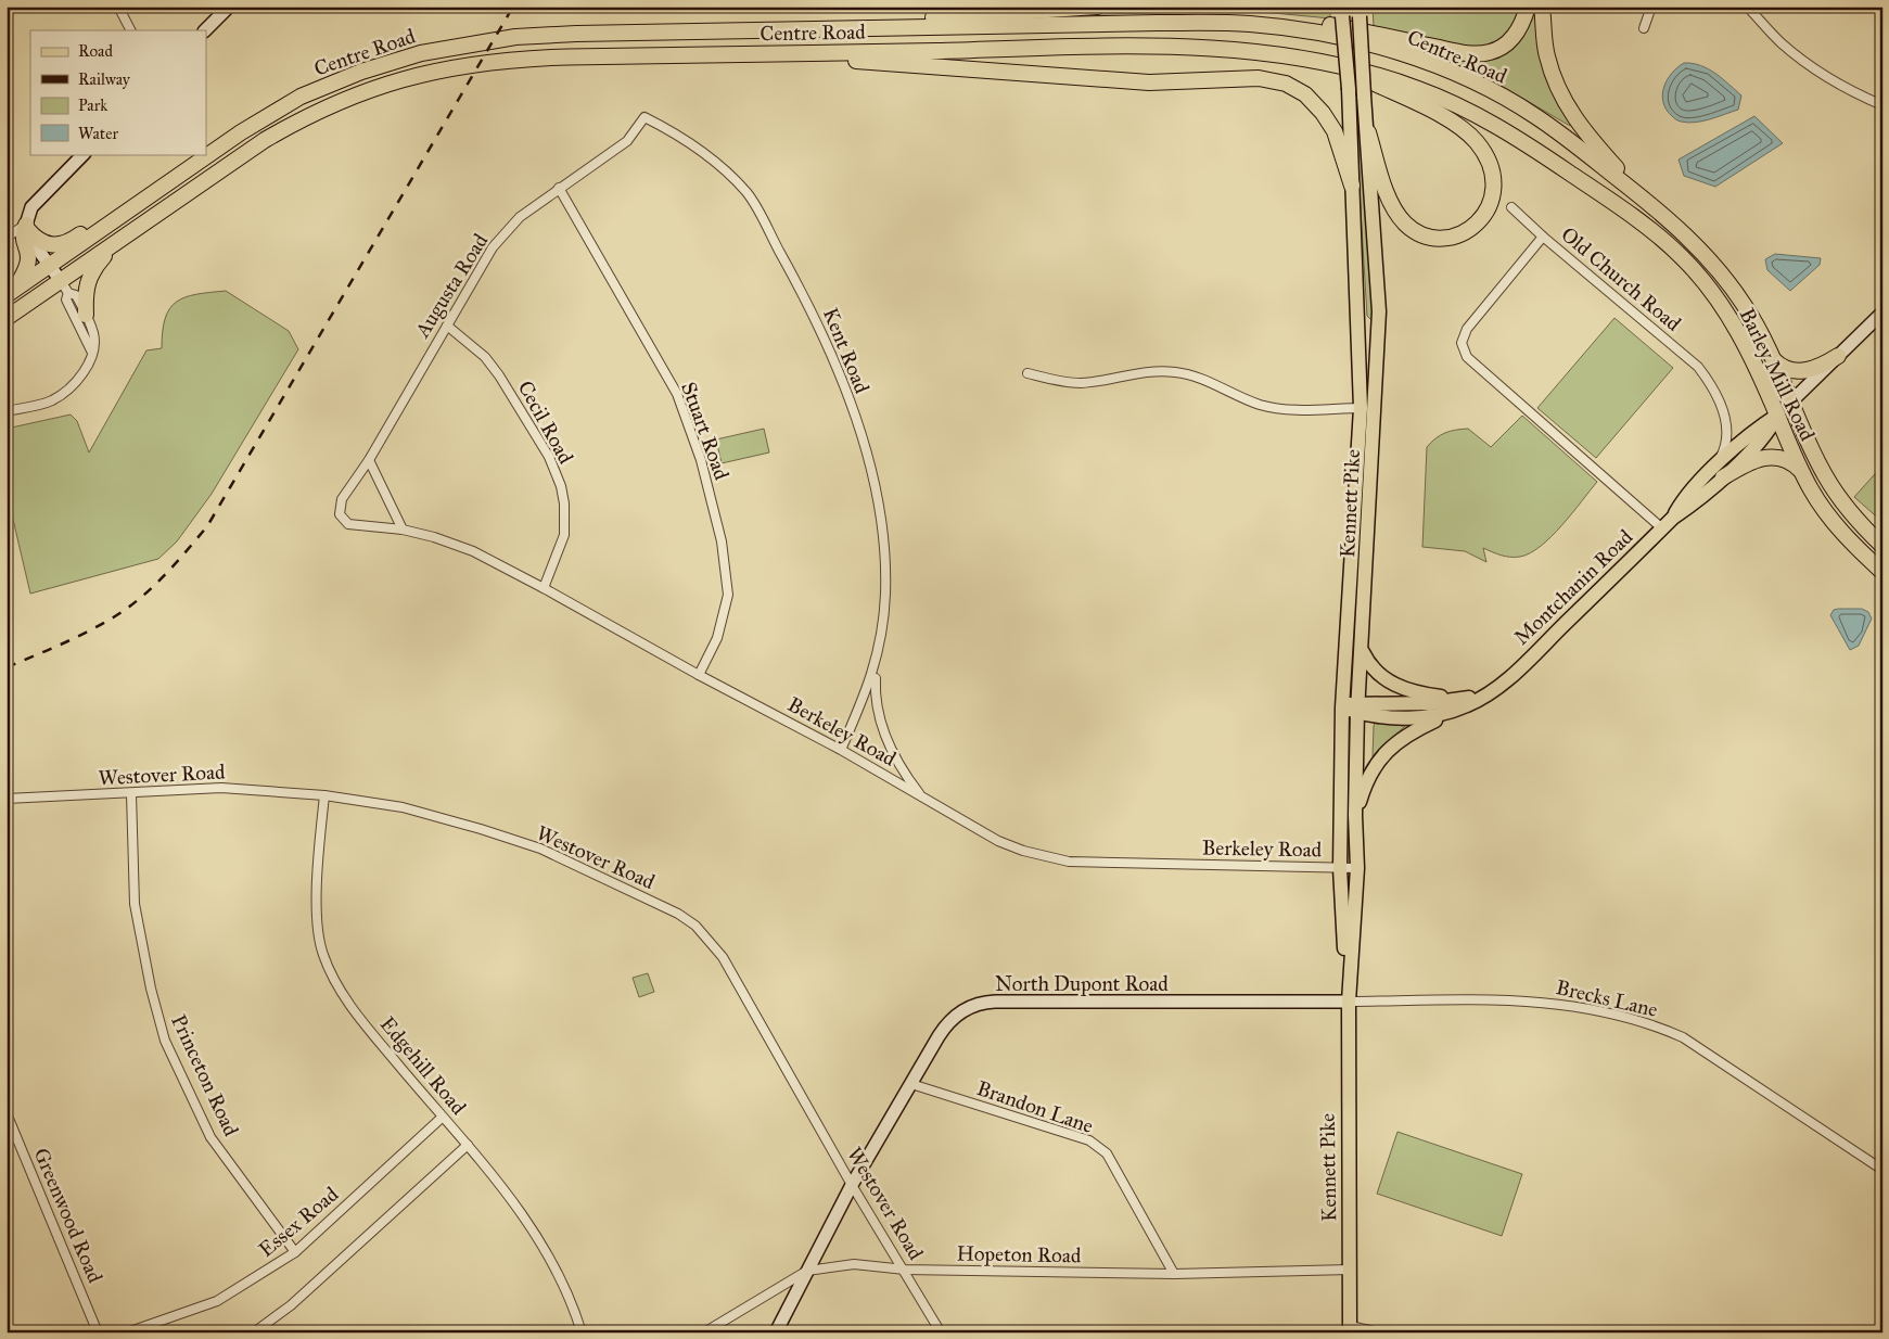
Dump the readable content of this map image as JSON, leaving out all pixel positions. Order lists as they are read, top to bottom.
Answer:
{
  "streets": {
    "highway": ["Centre Road", "Barley Mill Road"],
    "main road": ["Kennett Pike", "Montchanin Road", "North Dupont Road"],
    "street": [
      "Old Church Road",
      "Augusta Road",
      "Kent Road",
      "Cecil Road",
      "Stuart Road",
      "Berkeley Road",
      "Westover Road",
      "Brecks Lane",
      "Edgehill Road",
      "Princeton Road",
      "Brandon Lane",
      "Greenwood Road",
      "Essex Road",
      "Hopeton Road"
    ]
  },
  "crossings": [
    ["Centre Road", "Barley Mill Road"],
    ["Old Church Road", "Montchanin Road"],
    ["Augusta Road", "Kent Road"],
    ["Augusta Road", "Cecil Road"],
    ["Augusta Road", "Stuart Road"],
    ["Augusta Road", "Berkeley Road"],
    ["Kent Road", "Berkeley Road"],
    ["Barley Mill Road", "Montchanin Road"],
    ["Cecil Road", "Berkeley Road"],
    ["Stuart Road", "Berkeley Road"],
    ["Kennett Pike", "Montchanin Road"],
    ["Kennett Pike", "Berkeley Road"],
    ["Kennett Pike", "North Dupont Road"],
    ["Kennett Pike", "Brecks Lane"],
    ["Kennett Pike", "Hopeton Road"],
    ["Westover Road", "North Dupont Road"],
    ["Westover Road", "Edgehill Road"],
    ["Westover Road", "Princeton Road"],
    ["Westover Road", "Hopeton Road"],
    ["North Dupont Road", "Brecks Lane"],
    ["North Dupont Road", "Brandon Lane"],
    ["North Dupont Road", "Hopeton Road"],
    ["Edgehill Road", "Essex Road"],
    ["Princeton Road", "Essex Road"],
    ["Brandon Lane", "Hopeton Road"]
  ],
  "legend": [
    "Road",
    "Railway",
    "Park",
    "Water"
  ]
}
